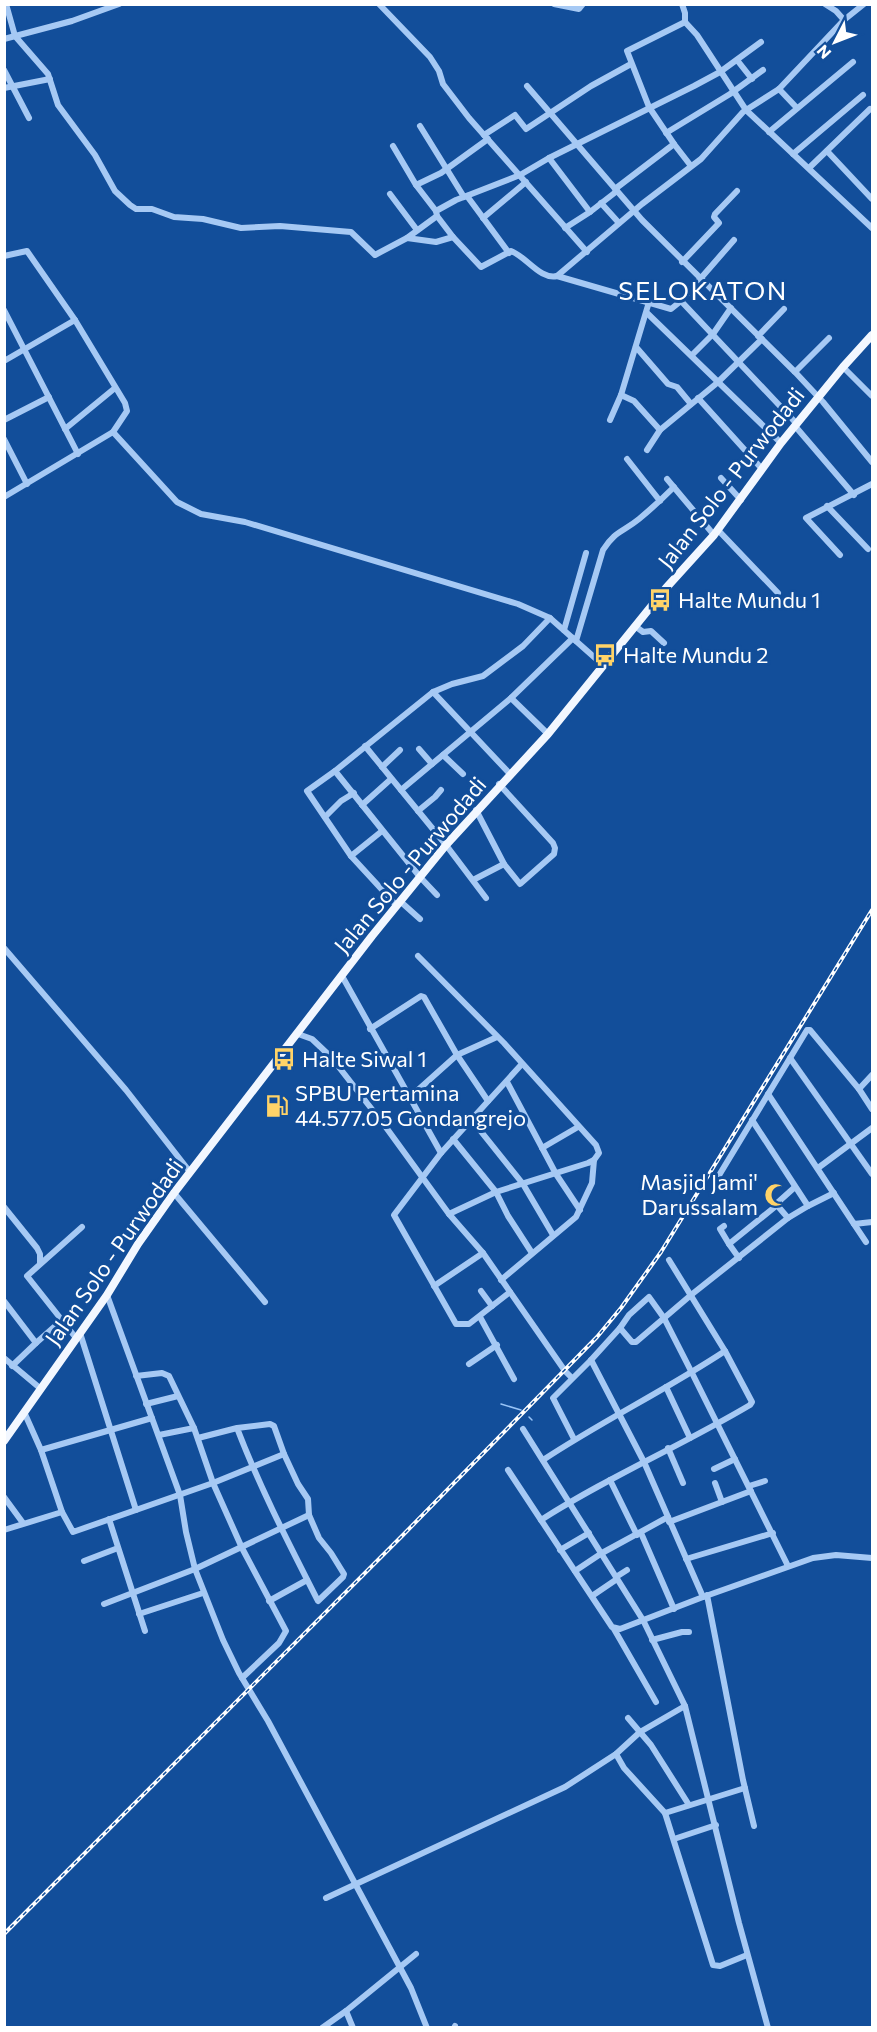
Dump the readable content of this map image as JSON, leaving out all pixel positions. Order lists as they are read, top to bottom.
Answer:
{
  "streets": {
    "main road": ["Jalan Solo - Purwodadi"]
  },
  "districts": ["SELOKATON"],
  "places": {
    "bus stop": ["Halte Mundu 1", "Halte Mundu 2", "Halte Siwal 1"],
    "fuel station": ["SPBU Pertamina 44.577.05 Gondangrejo"],
    "mosque": ["Masjid Jami' Darussalam"]
  },
  "north": "bottom left"
}
